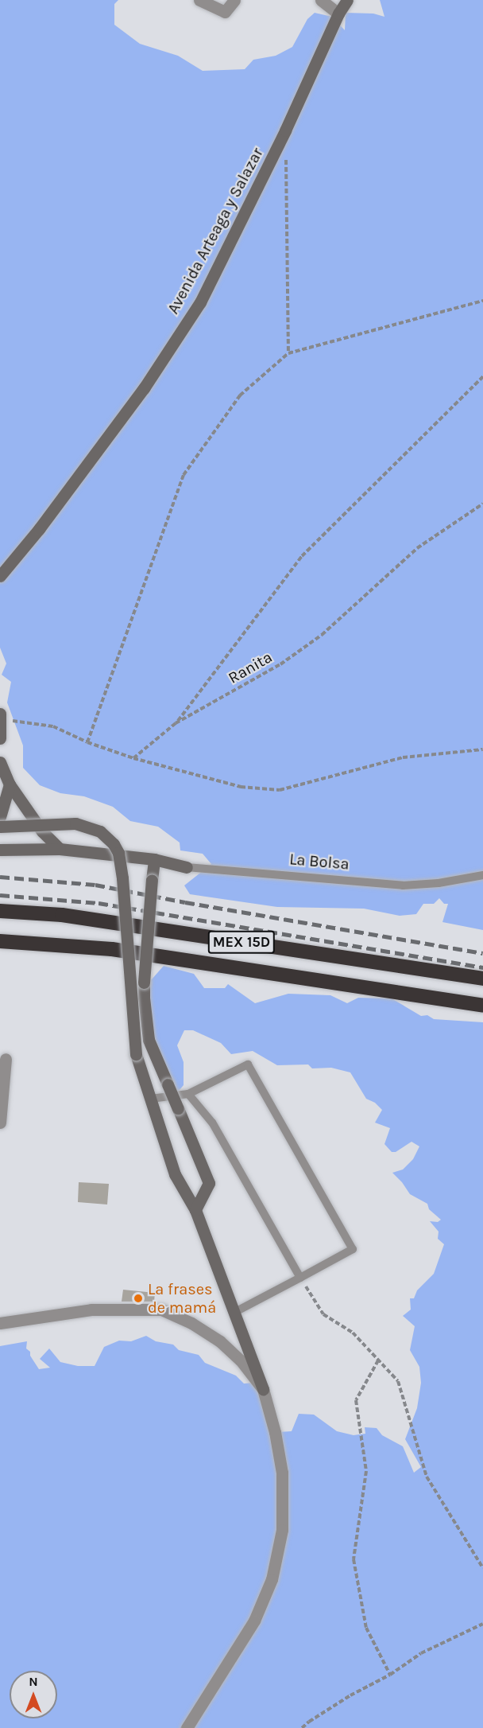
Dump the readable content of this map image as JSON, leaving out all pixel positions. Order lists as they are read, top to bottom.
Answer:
{
  "streets": {
    "highway": ["MEX 15D"],
    "street": ["Avenida Arteaga y Salazar", "La Bolsa"],
    "path": ["Ranita"]
  },
  "places": ["La frases de mamá"],
  "north": "top"
}
